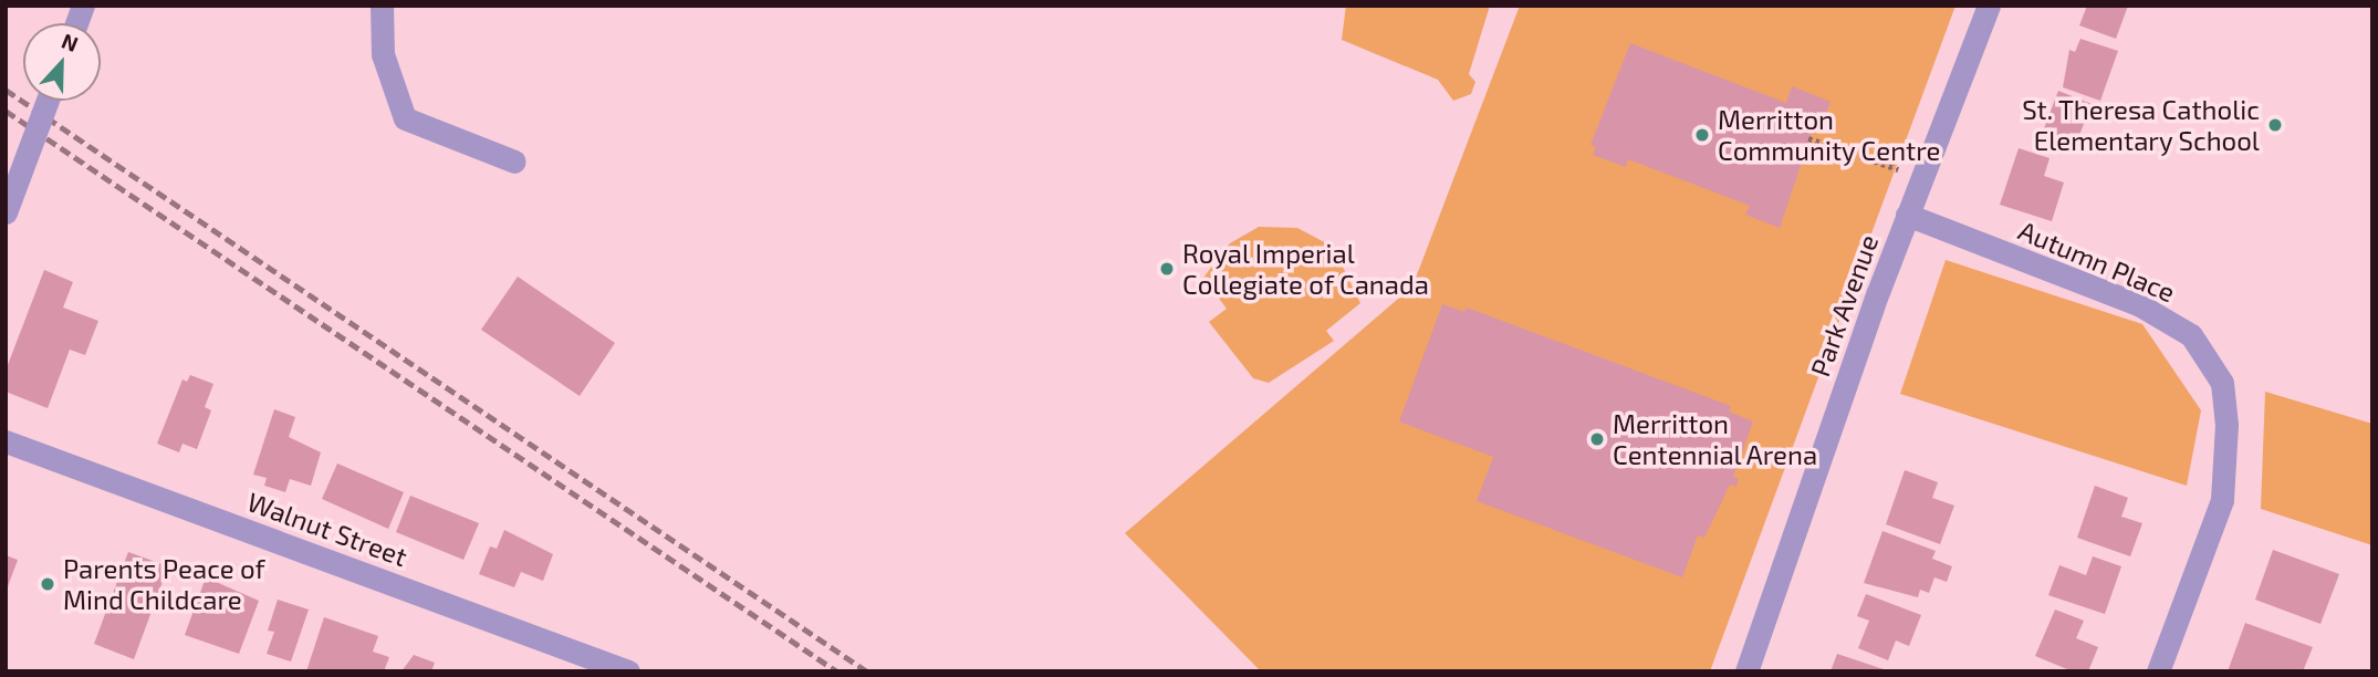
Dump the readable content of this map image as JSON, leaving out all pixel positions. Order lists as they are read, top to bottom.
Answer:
{
  "streets": {
    "street": ["Autumn Place", "Park Avenue", "Walnut Street"]
  },
  "crossings": [
    ["Autumn Place", "Park Avenue"]
  ],
  "places": [
    "St. Theresa Catholic Elementary School",
    "Merritton Community Centre",
    "Royal Imperial Collegiate of Canada",
    "Merritton Centennial Arena",
    "Parents Peace of Mind Childcare"
  ],
  "north": "top"
}
